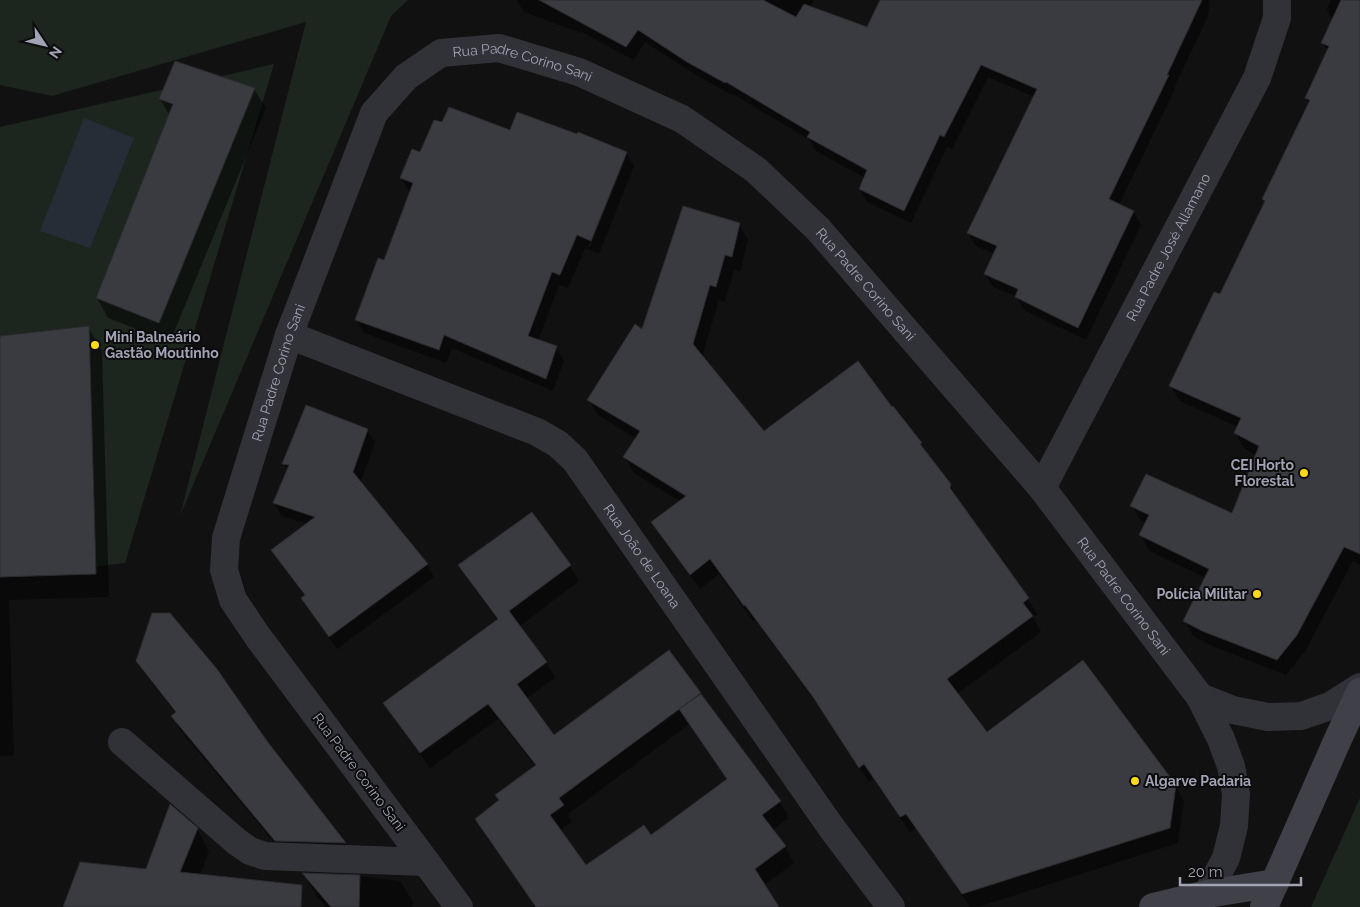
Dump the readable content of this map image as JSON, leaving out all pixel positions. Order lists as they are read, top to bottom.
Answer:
{
  "streets": {
    "street": ["Rua Padre Corino Sani", "Rua Padre José Allamano", "Rua João de Loana"]
  },
  "crossings": [
    ["Rua Padre Corino Sani", "Rua Padre José Allamano"],
    ["Rua Padre Corino Sani", "Rua João de Loana"]
  ],
  "places": [
    "Mini Balneário Gastão Moutinho",
    "CEI Horto Florestal",
    "Polícia Militar",
    "Algarve Padaria"
  ],
  "scale_bar": "20 m",
  "north": "bottom right"
}
